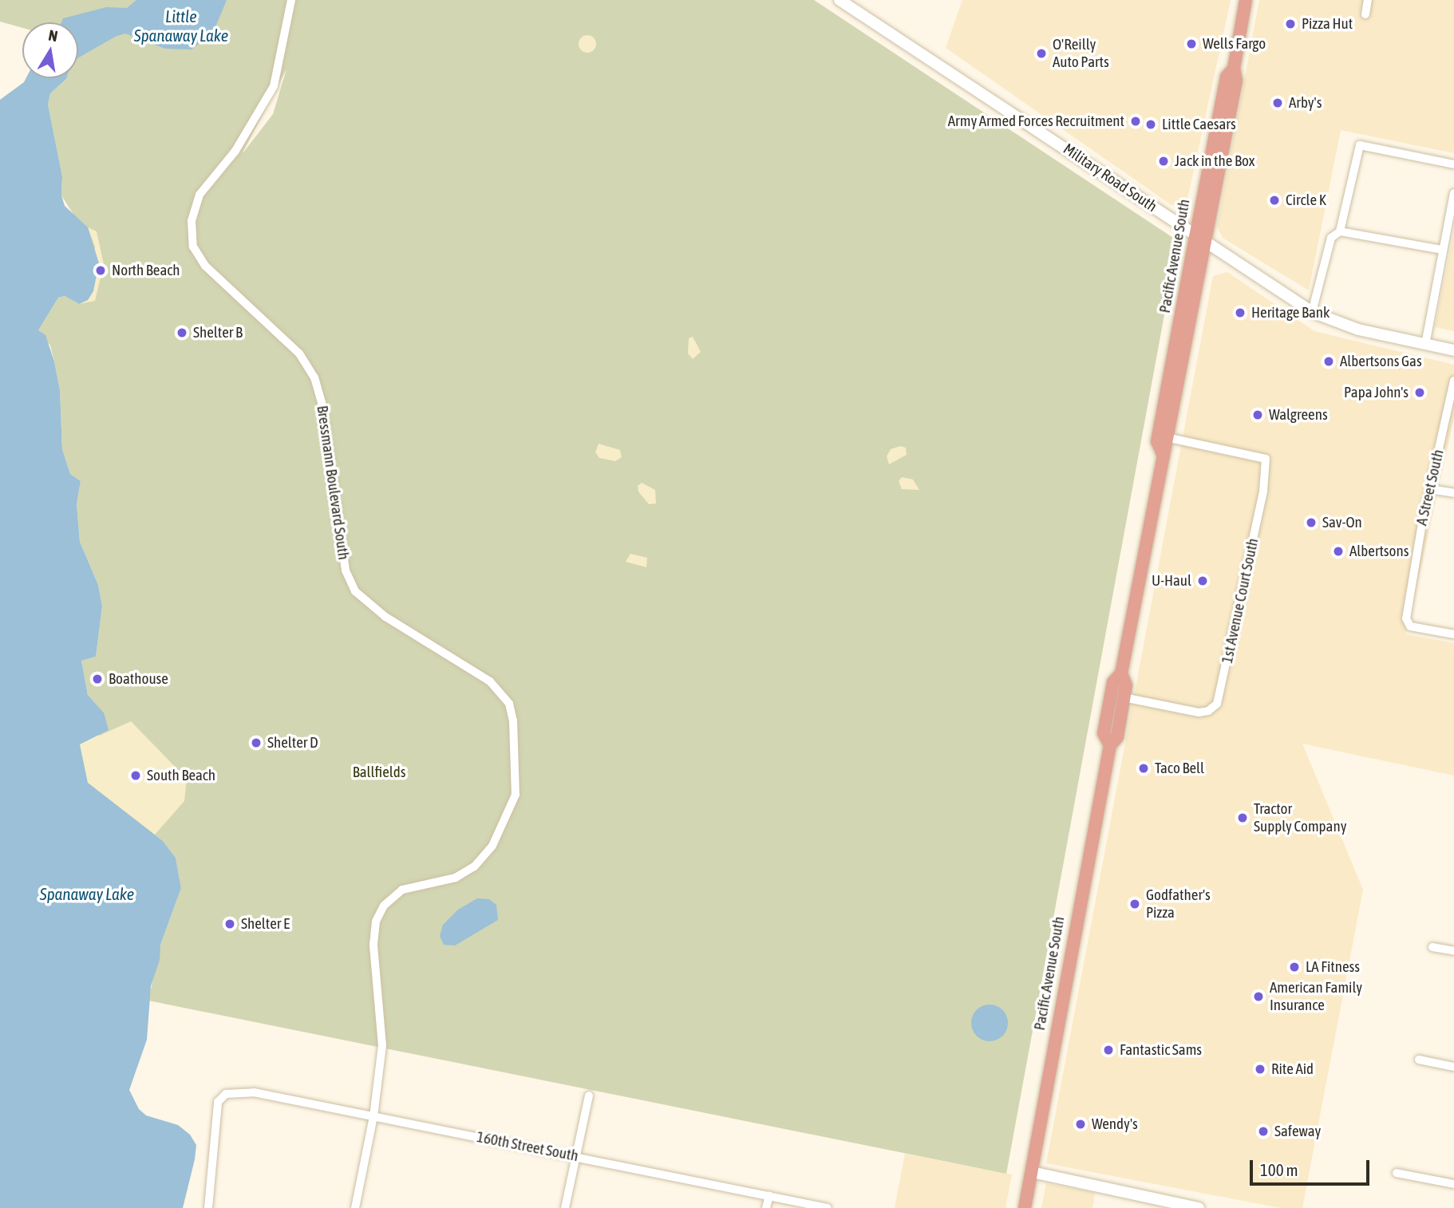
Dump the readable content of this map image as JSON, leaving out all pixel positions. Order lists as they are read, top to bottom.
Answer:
{
  "streets": {
    "main road": ["Military Road South", "Pacific Avenue South"],
    "street": [
      "Bressmann Boulevard South",
      "A Street South",
      "1st Avenue Court South",
      "160th Street South"
    ]
  },
  "crossings": [
    ["Military Road South", "Pacific Avenue South"],
    ["Pacific Avenue South", "1st Avenue Court South"],
    ["Bressmann Boulevard South", "160th Street South"]
  ],
  "water": ["Little Spanaway Lake", "Spanaway Lake"],
  "parks": ["Ballfields"],
  "places": [
    "Pizza Hut",
    "Wells Fargo",
    "O'Reilly Auto Parts",
    "Arby's",
    "Army Armed Forces Recruitment",
    "Little Caesars",
    "Jack in the Box",
    "Circle K",
    "North Beach",
    "Heritage Bank",
    "Shelter B",
    "Albertsons Gas",
    "Papa John's",
    "Walgreens",
    "Sav-On",
    "Albertsons",
    "U-Haul",
    "Boathouse",
    "Shelter D",
    "Taco Bell",
    "South Beach",
    "Tractor Supply Company",
    "Godfather's Pizza",
    "Shelter E",
    "LA Fitness",
    "American Family Insurance",
    "Fantastic Sams",
    "Rite Aid",
    "Wendy's",
    "Safeway"
  ],
  "scale_bar": "100 m",
  "north": "top"
}
